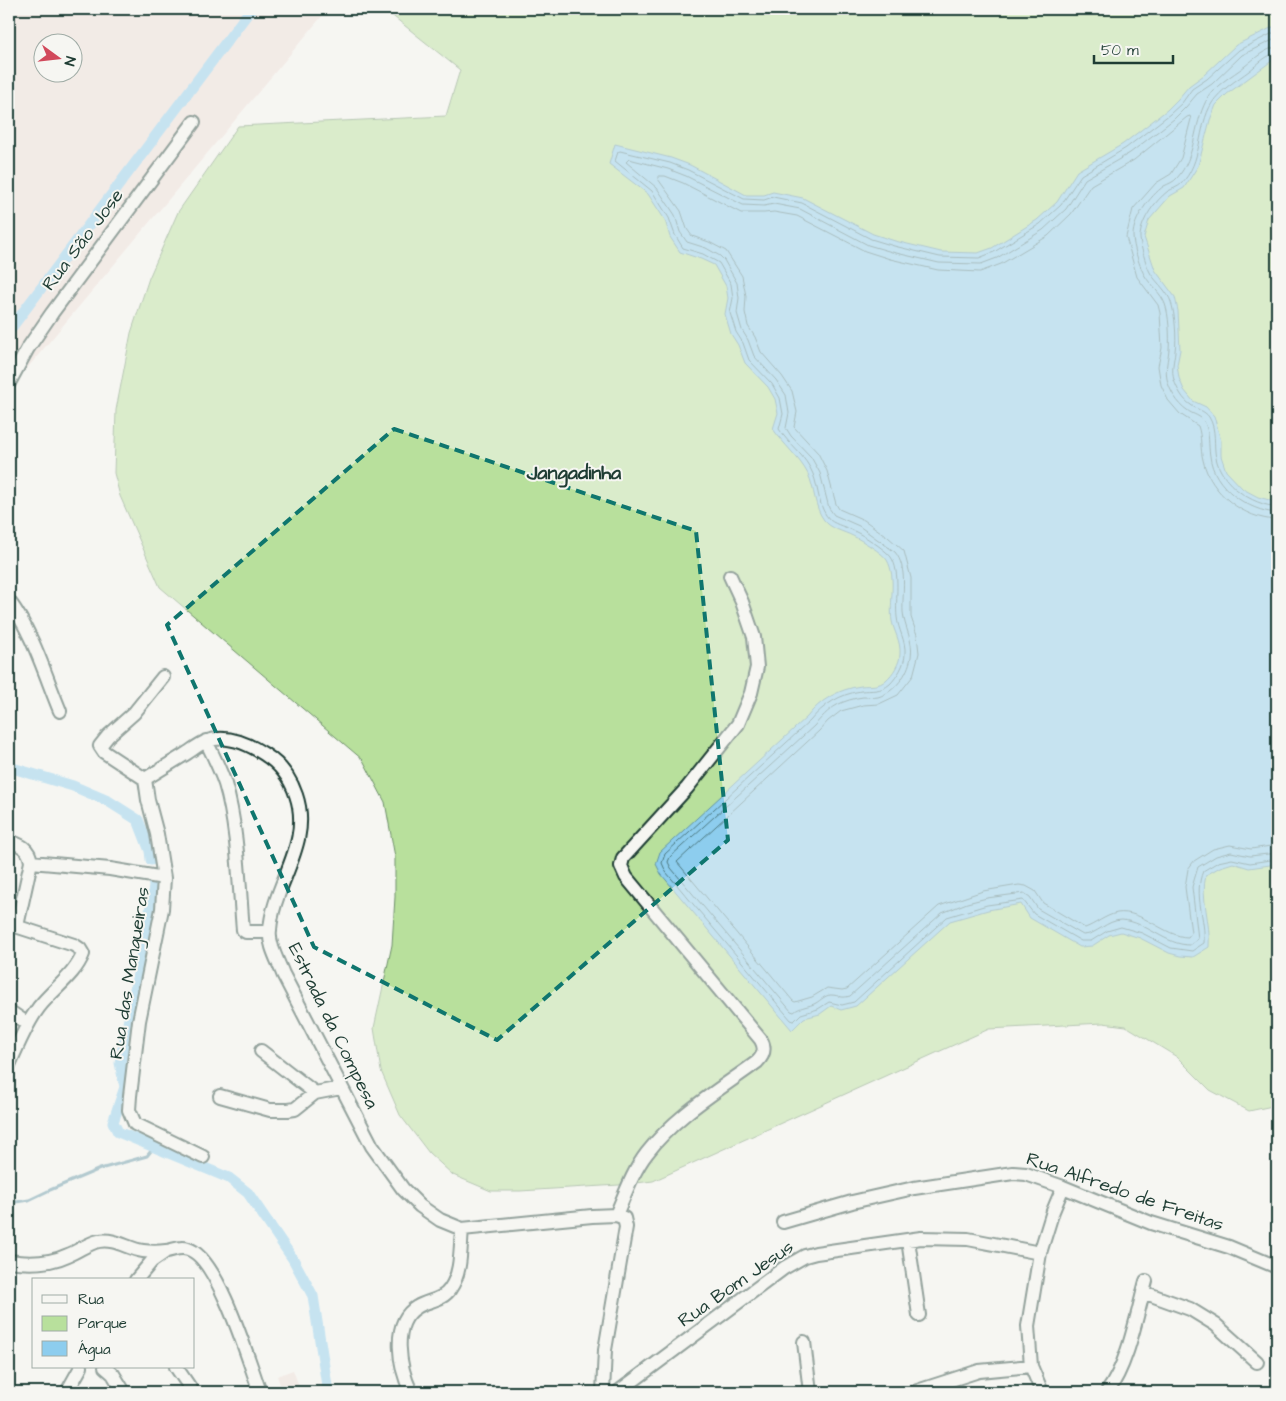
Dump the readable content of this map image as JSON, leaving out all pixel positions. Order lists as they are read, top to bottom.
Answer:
{
  "streets": {
    "street": [
      "Rua São Jose",
      "Rua das Mangueiras",
      "Estrada da Compesa",
      "Rua Alfredo de Freitas",
      "Rua Bom Jesus"
    ]
  },
  "crossings": [
    ["Rua das Mangueiras", "Estrada da Compesa"]
  ],
  "districts": ["Jangadinha"],
  "legend": ["Rua", "Parque", "Água"],
  "scale_bar": "50 m",
  "north": "right"
}
